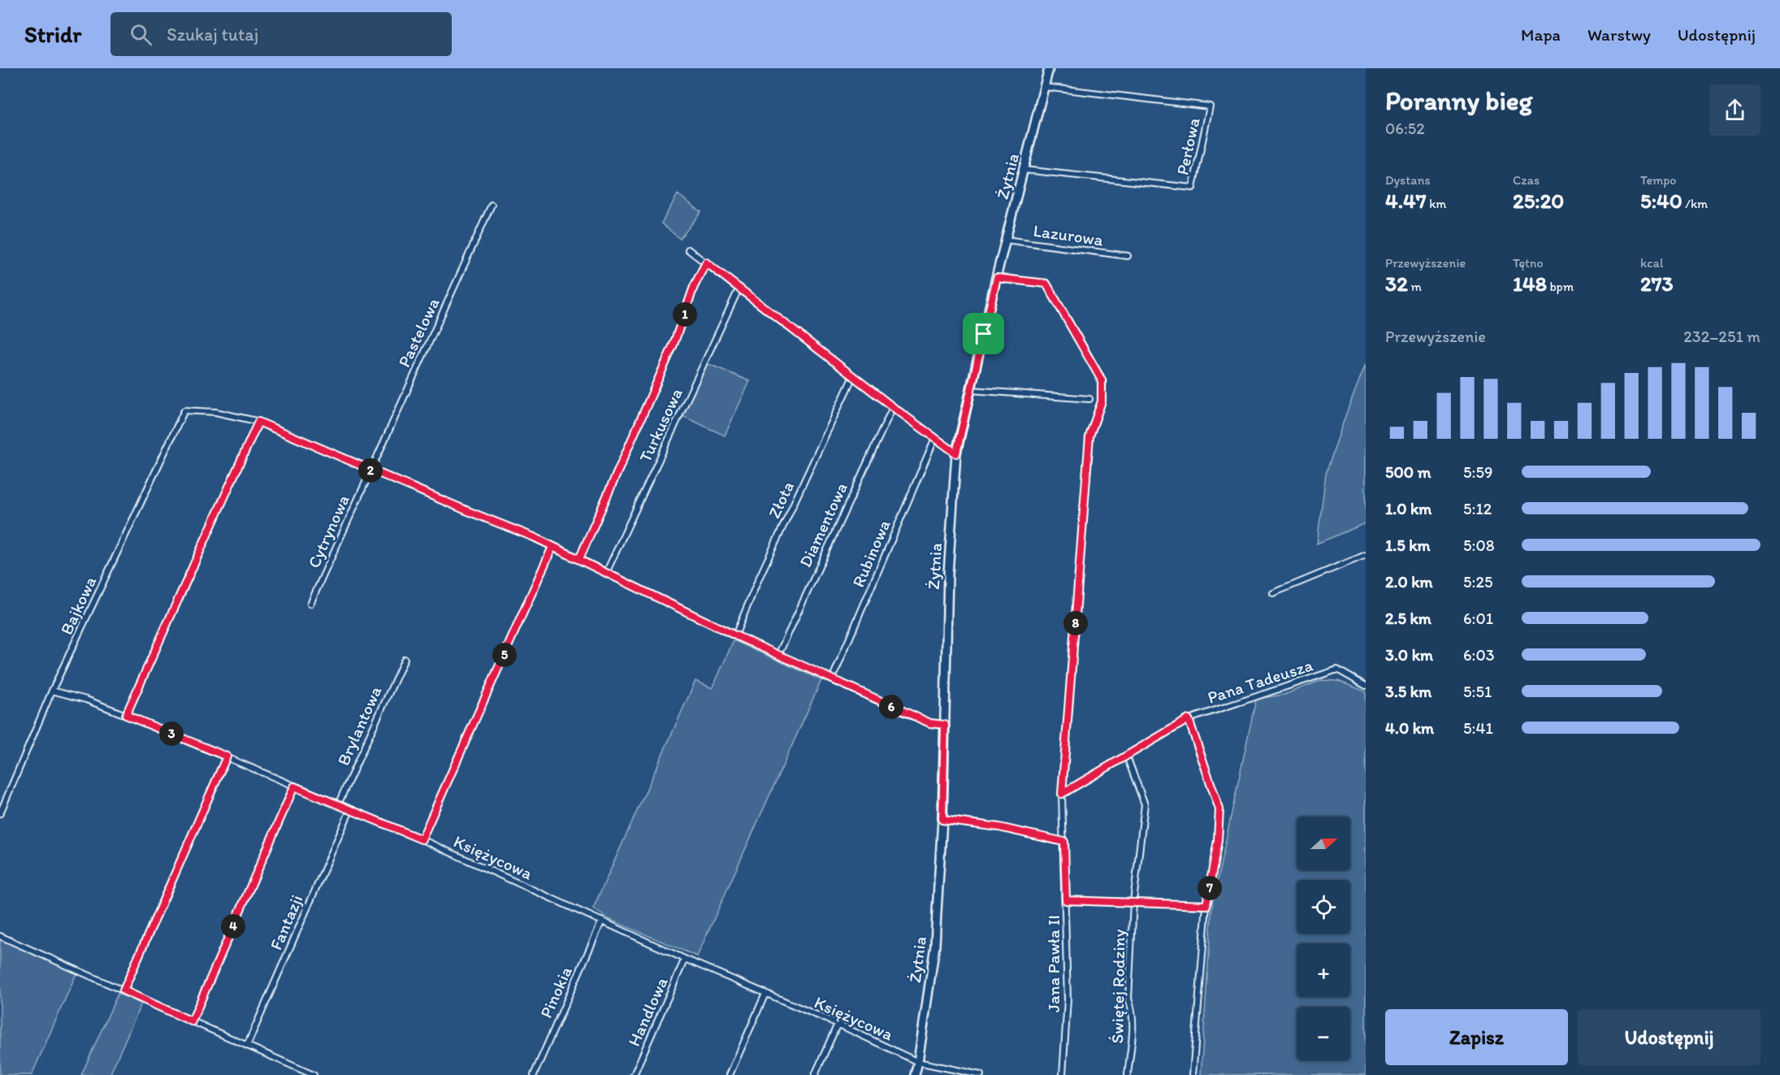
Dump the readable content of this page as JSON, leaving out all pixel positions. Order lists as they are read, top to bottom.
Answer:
{
  "streets": {
    "street": [
      "Perłowa",
      "Żytnia",
      "Lazurowa",
      "Pastelowa",
      "Turkusowa",
      "Złota",
      "Diamentowa",
      "Cytrynowa",
      "Rubinowa",
      "Bajkowa",
      "Pana Tadeusza",
      "Brylantowa",
      "Księżycowa",
      "Fantazji",
      "Jana Pawła II",
      "Świętej Rodziny",
      "Pinokia",
      "Handlowa"
    ]
  },
  "crossings": [
    ["Perłowa", "Żytnia"],
    ["Żytnia", "Lazurowa"],
    ["Żytnia", "Księżycowa"],
    ["Żytnia", "Jana Pawła II"],
    ["Pastelowa", "Cytrynowa"],
    ["Bajkowa", "Księżycowa"],
    ["Pana Tadeusza", "Jana Pawła II"],
    ["Pana Tadeusza", "Świętej Rodziny"],
    ["Brylantowa", "Księżycowa"],
    ["Księżycowa", "Fantazji"],
    ["Księżycowa", "Pinokia"],
    ["Księżycowa", "Handlowa"]
  ],
  "north": "right",
  "page": {
    "header": "Stridr",
    "search": "Szukaj tutaj",
    "nav": ["Mapa", "Warstwy", "Udostępnij"],
    "heading": ["Poranny bieg", "06:52"],
    "stats": [
      ["Dystans", "4.47 km"],
      ["Czas", "25:20"],
      ["Tempo", "5:40 /km"],
      ["Przewyższenie", "32 m"],
      ["Tętno", "148 bpm"],
      ["kcal", "273"]
    ],
    "pins": [
      "1",
      "2",
      "8",
      "5",
      "6",
      "3",
      "7",
      "4"
    ],
    "chart": ["Przewyższenie", "232–251 m"],
    "list": [
      {
        "name": "500 m",
        "note": "5:59"
      },
      {
        "name": "1.0 km",
        "note": "5:12"
      },
      {
        "name": "1.5 km",
        "note": "5:08"
      },
      {
        "name": "2.0 km",
        "note": "5:25"
      },
      {
        "name": "2.5 km",
        "note": "6:01"
      },
      {
        "name": "3.0 km",
        "note": "6:03"
      },
      {
        "name": "3.5 km",
        "note": "5:51"
      },
      {
        "name": "4.0 km",
        "note": "5:41"
      }
    ],
    "map_buttons": ["+", "−"],
    "buttons": ["Zapisz", "Udostępnij"]
  }
}
